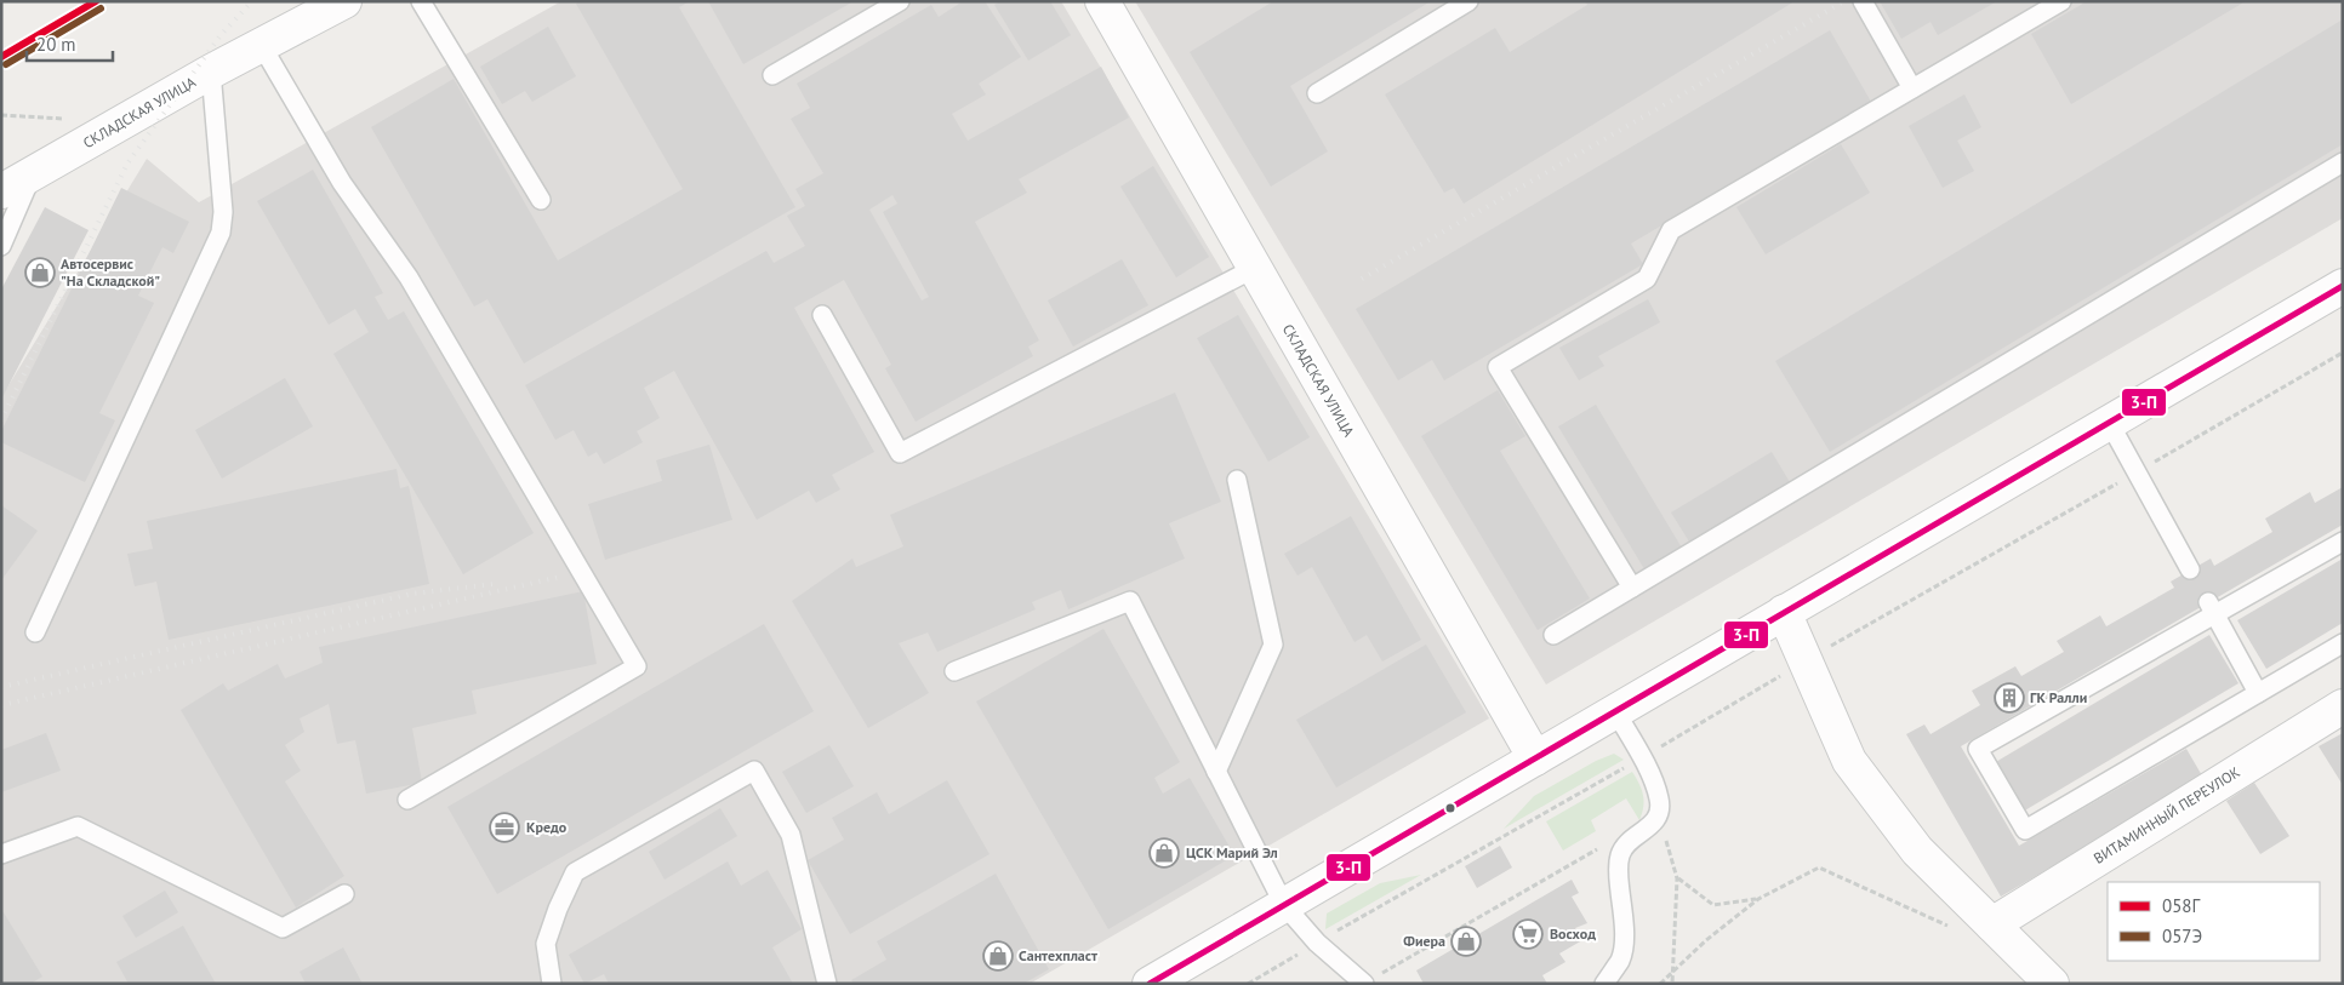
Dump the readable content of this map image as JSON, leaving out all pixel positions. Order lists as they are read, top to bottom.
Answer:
{
  "streets": {
    "street": ["СКЛАДСКАЯ УЛИЦА", "ВИТАМИННЫЙ ПЕРЕУЛОК"]
  },
  "places": {
    "shop": [
      "Автосервис \"На Складской\"",
      "ЦСК Марий Эл",
      "Фиера",
      "Сантехпласт"
    ],
    "building": ["ГК Ралли"],
    "office": ["Кредо"],
    "supermarket": ["Восход"]
  },
  "lines": ["transit line 058Г", "transit line 057Э", "transit line 3-П"],
  "legend": ["058Г", "057Э"],
  "scale_bar": "20 m"
}
